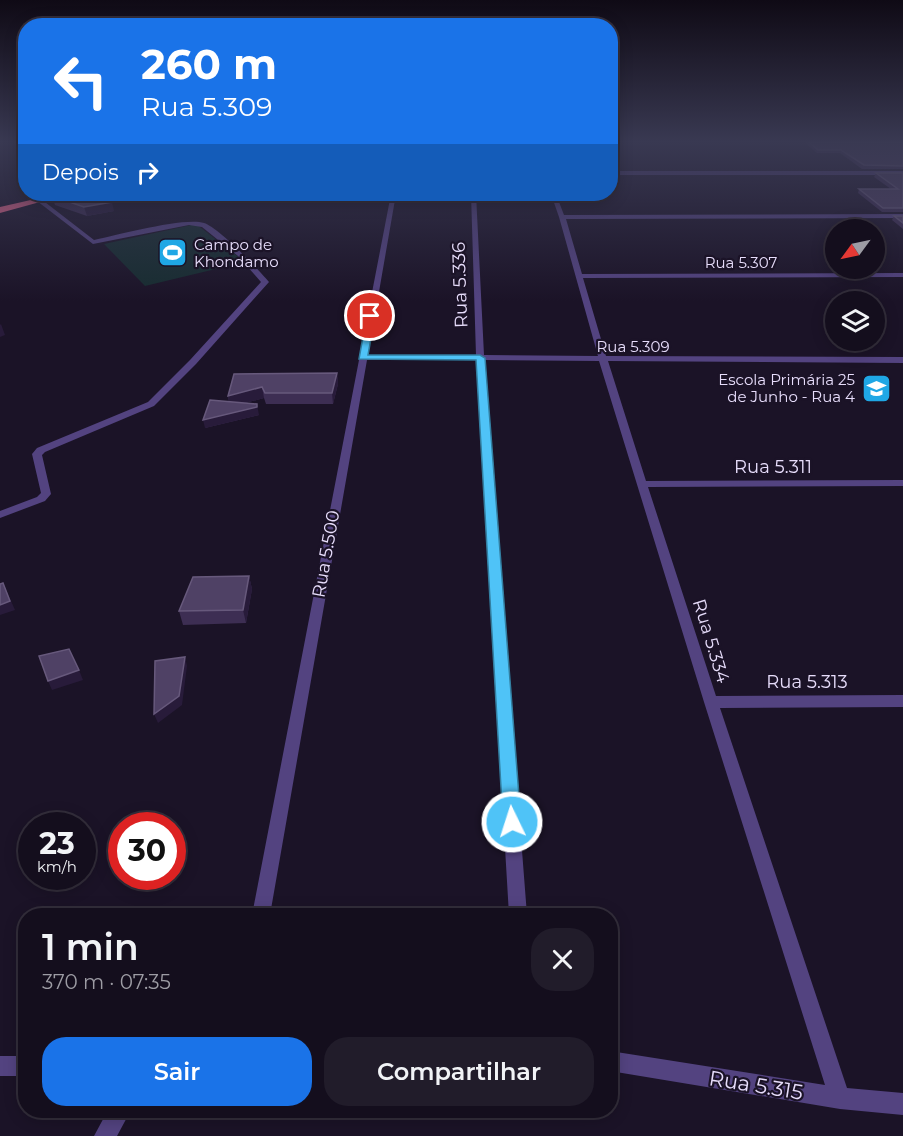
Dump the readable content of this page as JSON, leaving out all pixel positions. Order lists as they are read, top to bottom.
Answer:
{
  "streets": {
    "street": [
      "Rua 5.307",
      "Rua 5.336",
      "Rua 5.309",
      "Rua 5.311",
      "Rua 5.500",
      "Rua 5.334",
      "Rua 5.313",
      "Rua 5.315"
    ]
  },
  "crossings": [
    ["Rua 5.307", "Rua 5.334"],
    ["Rua 5.336", "Rua 5.309"],
    ["Rua 5.309", "Rua 5.500"],
    ["Rua 5.309", "Rua 5.334"],
    ["Rua 5.311", "Rua 5.334"],
    ["Rua 5.334", "Rua 5.313"],
    ["Rua 5.334", "Rua 5.315"]
  ],
  "places": {
    "sports": ["Campo de Khondamo"],
    "school or university": ["Escola Primária 25 de Junho - Rua 4"]
  },
  "north": "bottom left",
  "page": {
    "turn": ["260 m", "Rua 5.309"],
    "then": "Depois",
    "speed": "23 km/h",
    "limit": "30",
    "heading": ["1 min", "370 m · 07:35"],
    "buttons": ["Sair", "Compartilhar"]
  }
}
